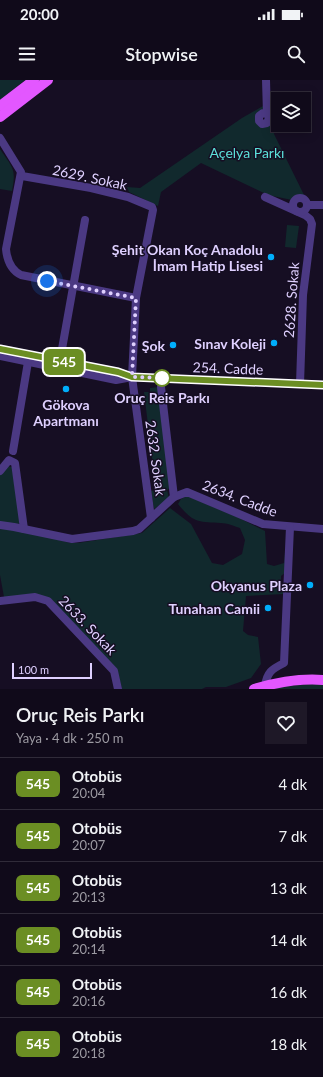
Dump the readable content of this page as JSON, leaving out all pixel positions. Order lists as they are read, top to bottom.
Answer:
{
  "streets": {
    "street": [
      "2629. Sokak",
      "2628. Sokak",
      "254. Cadde",
      "2632. Sokak",
      "2634. Cadde",
      "2633. Sokak"
    ]
  },
  "crossings": [
    ["2629. Sokak", "2632. Sokak"],
    ["2628. Sokak", "254. Cadde"],
    ["254. Cadde", "2632. Sokak"],
    ["2632. Sokak", "2634. Cadde"]
  ],
  "parks": ["Açelya Parkı"],
  "places": [
    "Şehit Okan Koç Anadolu İmam Hatip Lisesi",
    "Sınav Koleji",
    "Şok",
    "Oruç Reis Parkı",
    "Gökova Apartmanı",
    "Okyanus Plaza",
    "Tunahan Camii"
  ],
  "lines": ["bus line 545"],
  "scale_bar": "100 m",
  "page": {
    "status": "20:00",
    "header": "Stopwise",
    "on_map": "545",
    "scale": "100 m",
    "heading": ["Oruç Reis Parkı", "Yaya · 4 dk · 250 m"],
    "list": [
      {
        "mark": "545",
        "name": "Otobüs",
        "note": "20:04",
        "value": "4 dk"
      },
      {
        "mark": "545",
        "name": "Otobüs",
        "note": "20:07",
        "value": "7 dk"
      },
      {
        "mark": "545",
        "name": "Otobüs",
        "note": "20:13",
        "value": "13 dk"
      },
      {
        "mark": "545",
        "name": "Otobüs",
        "note": "20:14",
        "value": "14 dk"
      },
      {
        "mark": "545",
        "name": "Otobüs",
        "note": "20:16",
        "value": "16 dk"
      },
      {
        "mark": "545",
        "name": "Otobüs",
        "note": "20:18",
        "value": "18 dk"
      }
    ]
  }
}
